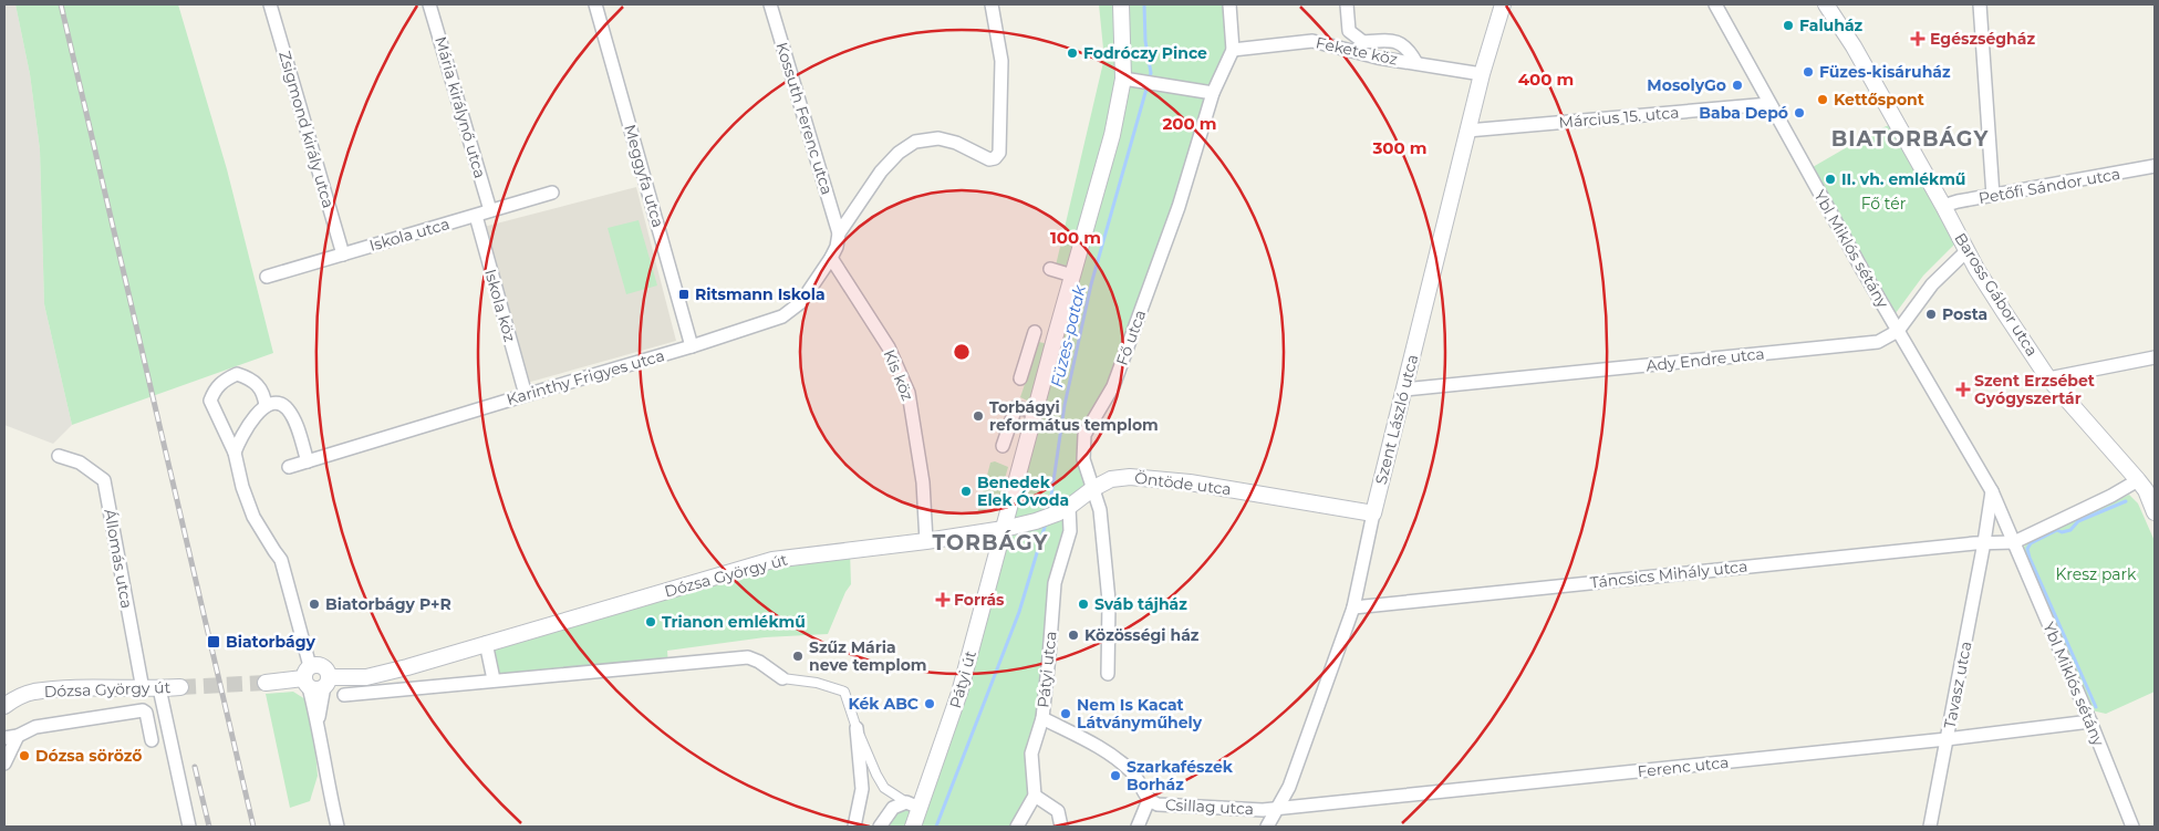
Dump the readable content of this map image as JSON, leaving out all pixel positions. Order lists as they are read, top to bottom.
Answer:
{
  "streets": {
    "street": [
      "Fekete köz",
      "Mária királynő utca",
      "Március 15. utca",
      "Kossuth Ferenc utca",
      "Zsigmond király utca",
      "Meggyfa utca",
      "Petőfi Sándor utca",
      "Iskola utca",
      "Ybl Miklós sétány",
      "Baross Gábor utca",
      "Iskola köz",
      "Fő utca",
      "Ady Endre utca",
      "Kis köz",
      "Karinthy Frigyes utca",
      "Szent László utca",
      "Öntöde utca",
      "Állomás utca",
      "Táncsics Mihály utca",
      "Dózsa György út",
      "Pátyi utca",
      "Pátyi út",
      "Tavasz utca",
      "Ferenc utca",
      "Csillag utca"
    ]
  },
  "crossings": [
    ["Fekete köz", "Fő utca"],
    ["Fekete köz", "Szent László utca"],
    ["Mária királynő utca", "Iskola utca"],
    ["Március 15. utca", "Ybl Miklós sétány"],
    ["Március 15. utca", "Szent László utca"],
    ["Kossuth Ferenc utca", "Karinthy Frigyes utca"],
    ["Zsigmond király utca", "Iskola utca"],
    ["Meggyfa utca", "Karinthy Frigyes utca"],
    ["Petőfi Sándor utca", "Baross Gábor utca"],
    ["Iskola utca", "Iskola köz"],
    ["Ybl Miklós sétány", "Ady Endre utca"],
    ["Ybl Miklós sétány", "Táncsics Mihály utca"],
    ["Ybl Miklós sétány", "Tavasz utca"],
    ["Ybl Miklós sétány", "Ferenc utca"],
    ["Baross Gábor utca", "Ady Endre utca"],
    ["Iskola köz", "Karinthy Frigyes utca"],
    ["Fő utca", "Öntöde utca"],
    ["Ady Endre utca", "Szent László utca"],
    ["Kis köz", "Karinthy Frigyes utca"],
    ["Kis köz", "Dózsa György út"],
    ["Szent László utca", "Öntöde utca"],
    ["Szent László utca", "Táncsics Mihály utca"],
    ["Szent László utca", "Ferenc utca"],
    ["Szent László utca", "Csillag utca"],
    ["Öntöde utca", "Dózsa György út"],
    ["Öntöde utca", "Pátyi utca"],
    ["Öntöde utca", "Pátyi út"],
    ["Állomás utca", "Dózsa György út"],
    ["Táncsics Mihály utca", "Tavasz utca"],
    ["Dózsa György út", "Pátyi út"],
    ["Pátyi utca", "Csillag utca"],
    ["Tavasz utca", "Ferenc utca"],
    ["Ferenc utca", "Csillag utca"]
  ],
  "districts": ["BIATORBÁGY", "TORBÁGY"],
  "water": ["Füzes-patak"],
  "parks": ["Fő tér", "Kresz park"],
  "places": {
    "other": [
      "Faluház",
      "Fodróczy Pince",
      "Füzes-kisáruház",
      "MosolyGo",
      "Kettőspont",
      "Baba Depó",
      "II. vh. emlékmű",
      "Posta",
      "Torbágyi református templom",
      "Benedek Elek Óvoda",
      "Biatorbágy P+R",
      "Sváb tájház",
      "Trianon emlékmű",
      "Közösségi ház",
      "Szűz Mária neve templom",
      "Kék ABC",
      "Nem Is Kacat Látványműhely",
      "Dózsa söröző",
      "Szarkafészek Borház"
    ],
    "health": ["Egészségház", "Szent Erzsébet Gyógyszertár", "Forrás"],
    "transit": ["Ritsmann Iskola", "Biatorbágy"]
  },
  "rings": [
    "400 m",
    "200 m",
    "300 m",
    "100 m"
  ]
}
